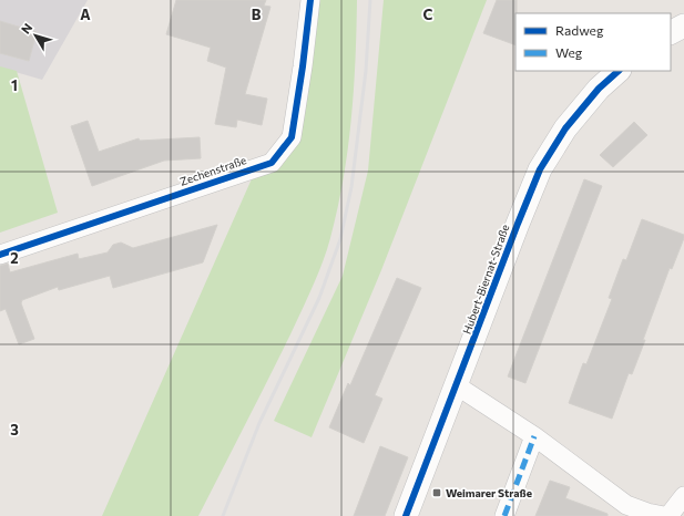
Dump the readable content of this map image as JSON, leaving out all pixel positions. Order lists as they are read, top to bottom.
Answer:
{
  "streets": {
    "street": ["Zechenstraße", "Hubert-Biernat-Straße"]
  },
  "places": {
    "transit": ["Weimarer Straße"]
  },
  "legend": ["Radweg", "Weg"],
  "north": "top left",
  "grid": {
    "columns": ["A", "B", "C"],
    "rows": ["1", "2", "3"]
  }
}
